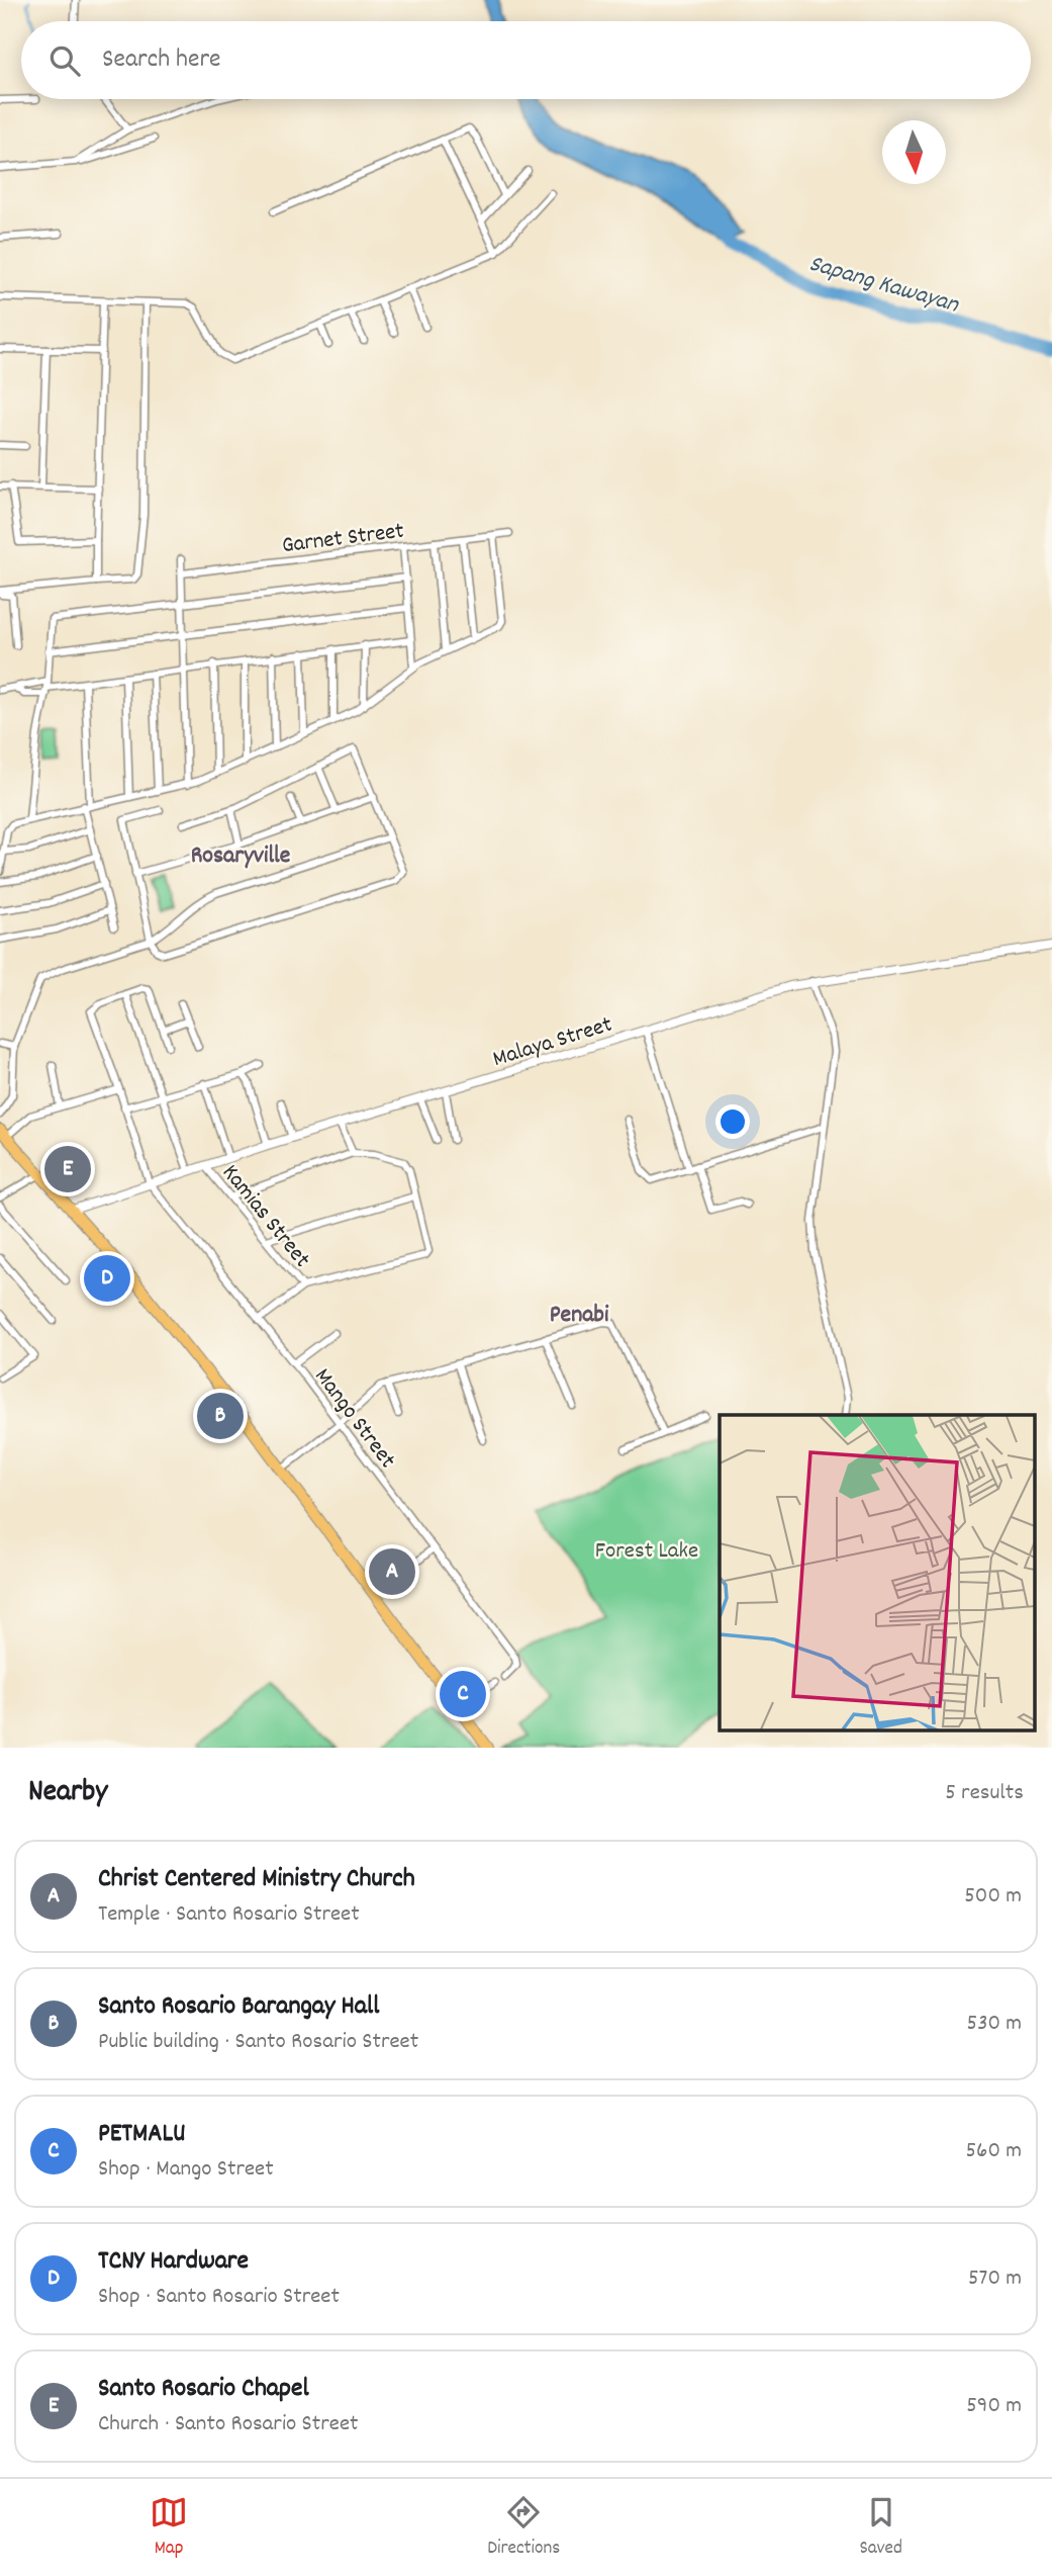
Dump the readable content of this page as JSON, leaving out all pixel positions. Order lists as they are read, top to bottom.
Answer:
{
  "streets": {
    "street": [
      "Garnet Street",
      "Malaya Street",
      "Kamias Street",
      "Mango Street"
    ]
  },
  "crossings": [
    ["Malaya Street", "Kamias Street"],
    ["Malaya Street", "Mango Street"]
  ],
  "districts": ["Rosaryville", "Penabi"],
  "water": ["Sapang Kawayan"],
  "parks": ["Forest Lake"],
  "north": "bottom",
  "page": {
    "search": "Search here",
    "pins": [
      "E",
      "D",
      "B",
      "A",
      "C"
    ],
    "heading": ["Nearby", "5 results"],
    "list": [
      {
        "mark": "A",
        "name": "Christ Centered Ministry Church",
        "note": "Temple · Santo Rosario Street",
        "value": "500 m"
      },
      {
        "mark": "B",
        "name": "Santo Rosario Barangay Hall",
        "note": "Public building · Santo Rosario Street",
        "value": "530 m"
      },
      {
        "mark": "C",
        "name": "PETMALU",
        "note": "Shop · Mango Street",
        "value": "560 m"
      },
      {
        "mark": "D",
        "name": "TCNY Hardware",
        "note": "Shop · Santo Rosario Street",
        "value": "570 m"
      },
      {
        "mark": "E",
        "name": "Santo Rosario Chapel",
        "note": "Church · Santo Rosario Street",
        "value": "590 m"
      }
    ],
    "nav": ["Map", "Directions", "Saved"]
  }
}
